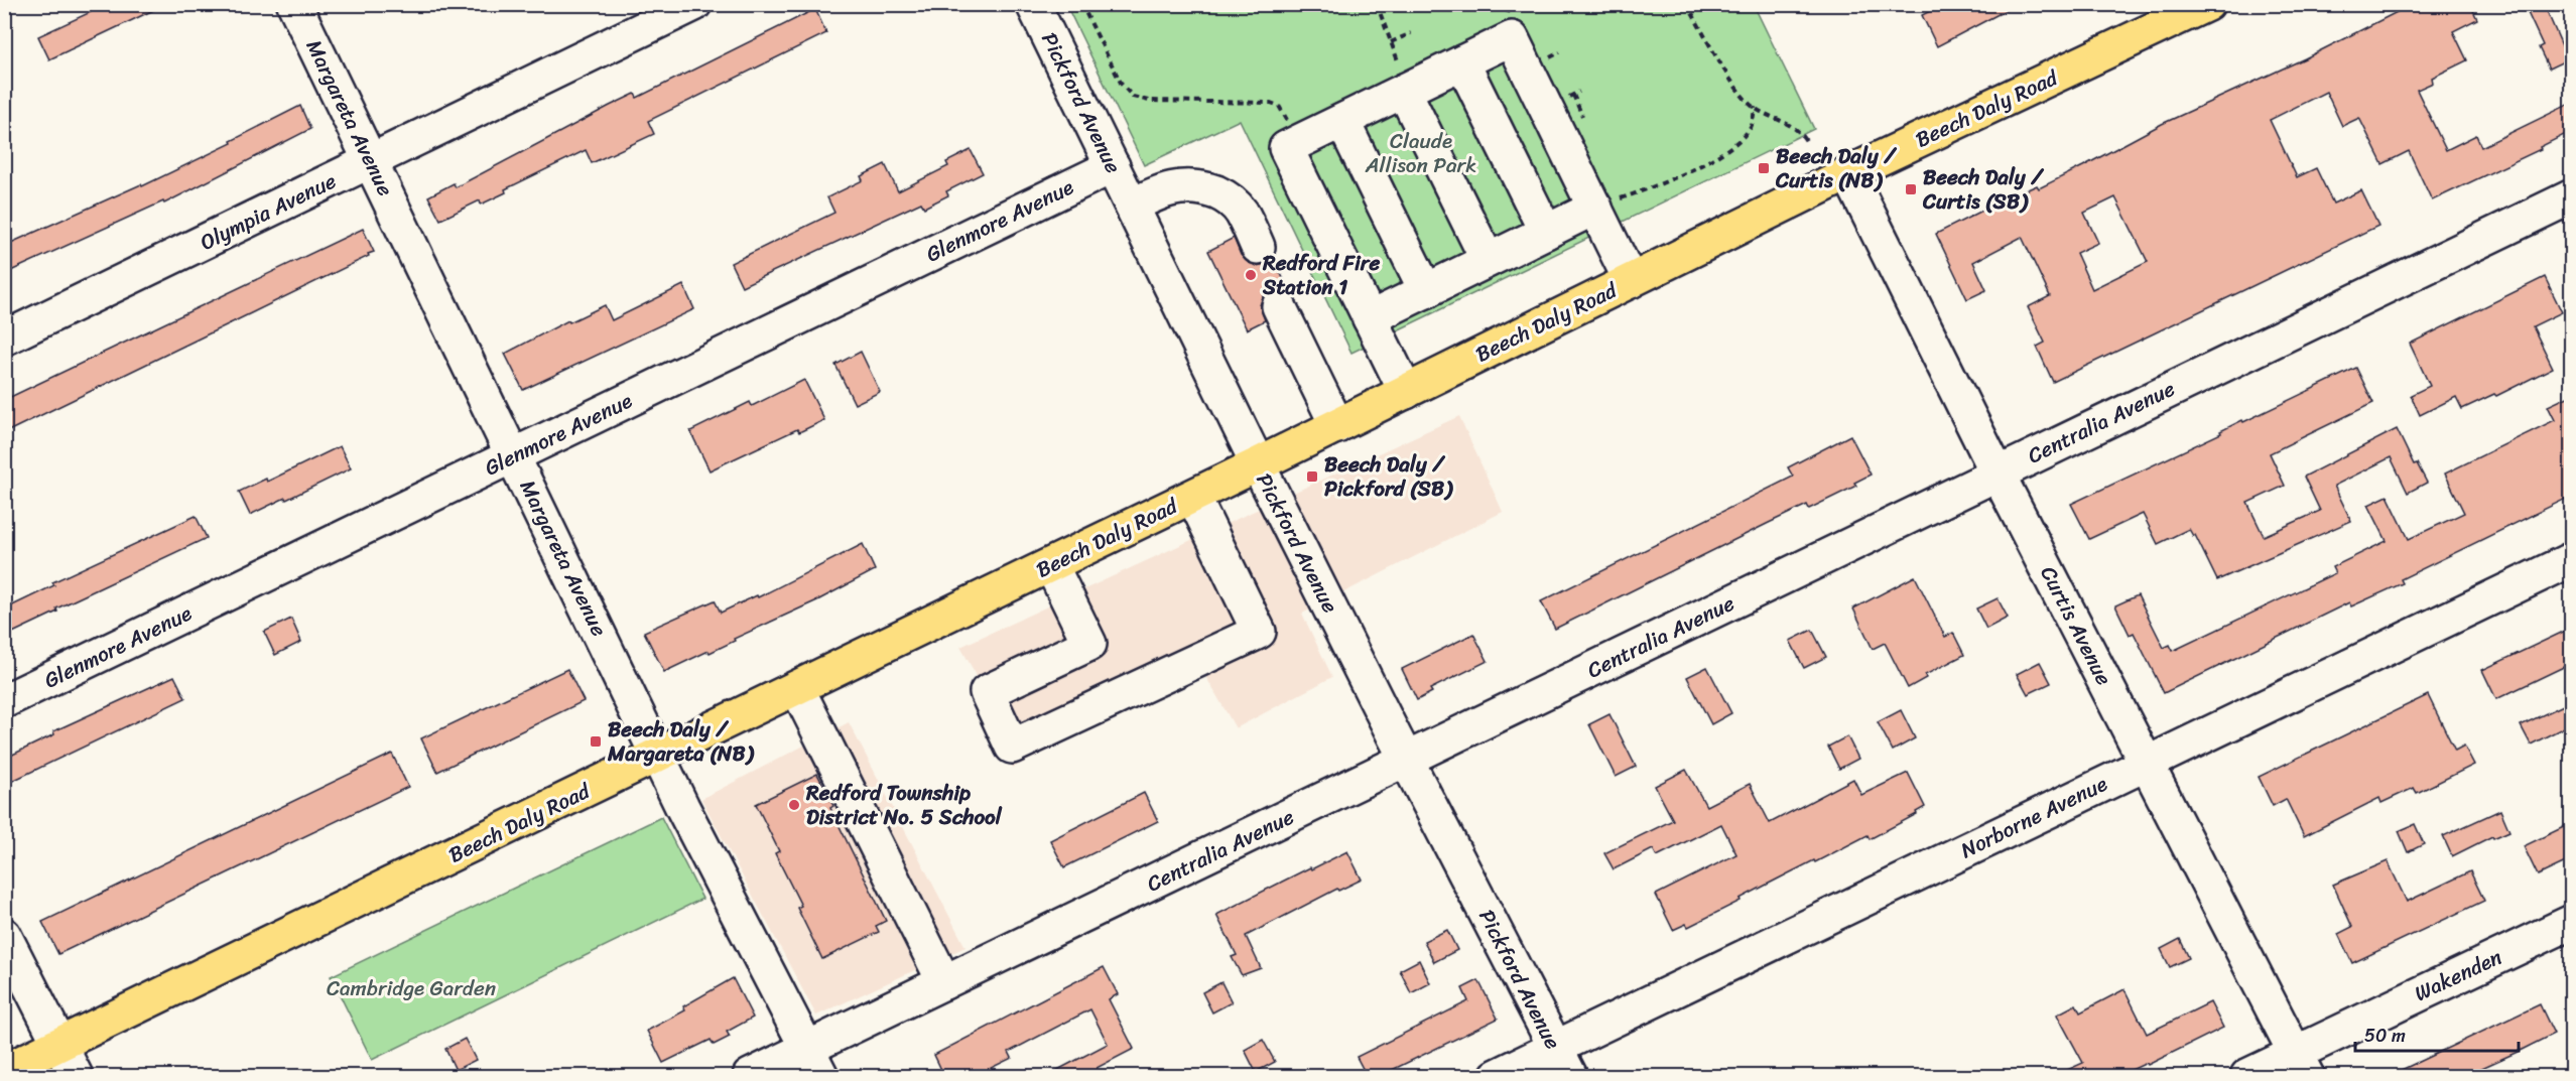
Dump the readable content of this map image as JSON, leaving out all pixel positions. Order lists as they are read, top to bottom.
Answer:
{
  "streets": {
    "main road": ["Beech Daly Road"],
    "street": [
      "Pickford Avenue",
      "Margareta Avenue",
      "Olympia Avenue",
      "Glenmore Avenue",
      "Centralia Avenue",
      "Curtis Avenue",
      "Norborne Avenue",
      "Wakenden"
    ]
  },
  "crossings": [
    ["Pickford Avenue", "Beech Daly Road"],
    ["Pickford Avenue", "Glenmore Avenue"],
    ["Pickford Avenue", "Centralia Avenue"],
    ["Pickford Avenue", "Norborne Avenue"],
    ["Beech Daly Road", "Margareta Avenue"],
    ["Beech Daly Road", "Curtis Avenue"],
    ["Margareta Avenue", "Olympia Avenue"],
    ["Margareta Avenue", "Glenmore Avenue"],
    ["Margareta Avenue", "Centralia Avenue"],
    ["Centralia Avenue", "Curtis Avenue"],
    ["Curtis Avenue", "Norborne Avenue"],
    ["Curtis Avenue", "Wakenden"]
  ],
  "parks": ["Claude Allison Park", "Cambridge Garden"],
  "places": {
    "transit": [
      "Beech Daly / Curtis (NB)",
      "Beech Daly / Curtis (SB)",
      "Beech Daly / Pickford (SB)",
      "Beech Daly / Margareta (NB)"
    ],
    "other": ["Redford Fire Station 1", "Redford Township District No. 5 School"]
  },
  "scale_bar": "50 m"
}
